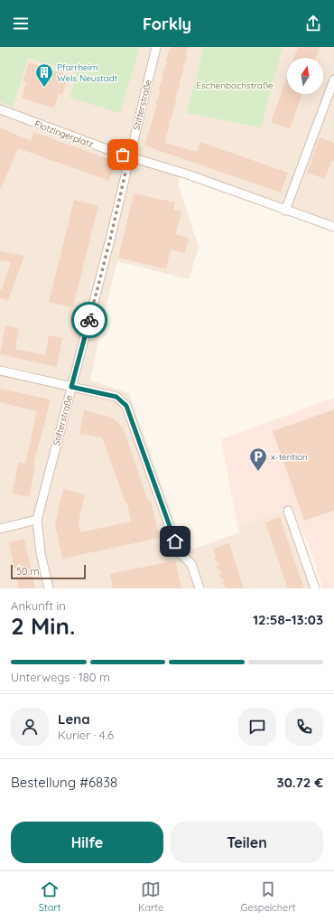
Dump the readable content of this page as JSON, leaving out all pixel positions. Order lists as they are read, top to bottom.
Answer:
{
  "streets": {
    "street": ["Stifterstraße", "Flotzingerplatz"]
  },
  "crossings": [
    ["Stifterstraße", "Flotzingerplatz"]
  ],
  "parks": ["Eschenbachstraße"],
  "places": {
    "building": ["Pfarrheim Wels Neustadt"],
    "parking": ["x-tention"]
  },
  "scale_bar": "50 m",
  "north": "top",
  "page": {
    "header": "Forkly",
    "scale": "50 m",
    "heading": ["2 Min.", "Ankunft in", "12:58–13:03"],
    "panel": [
      "Lena",
      "Kurier · 4.6",
      "Bestellung #6838",
      "30.72 €"
    ],
    "bar": "Unterwegs · 180 m",
    "buttons": ["Hilfe", "Teilen"],
    "tabs": ["Start", "Karte", "Gespeichert"]
  }
}
